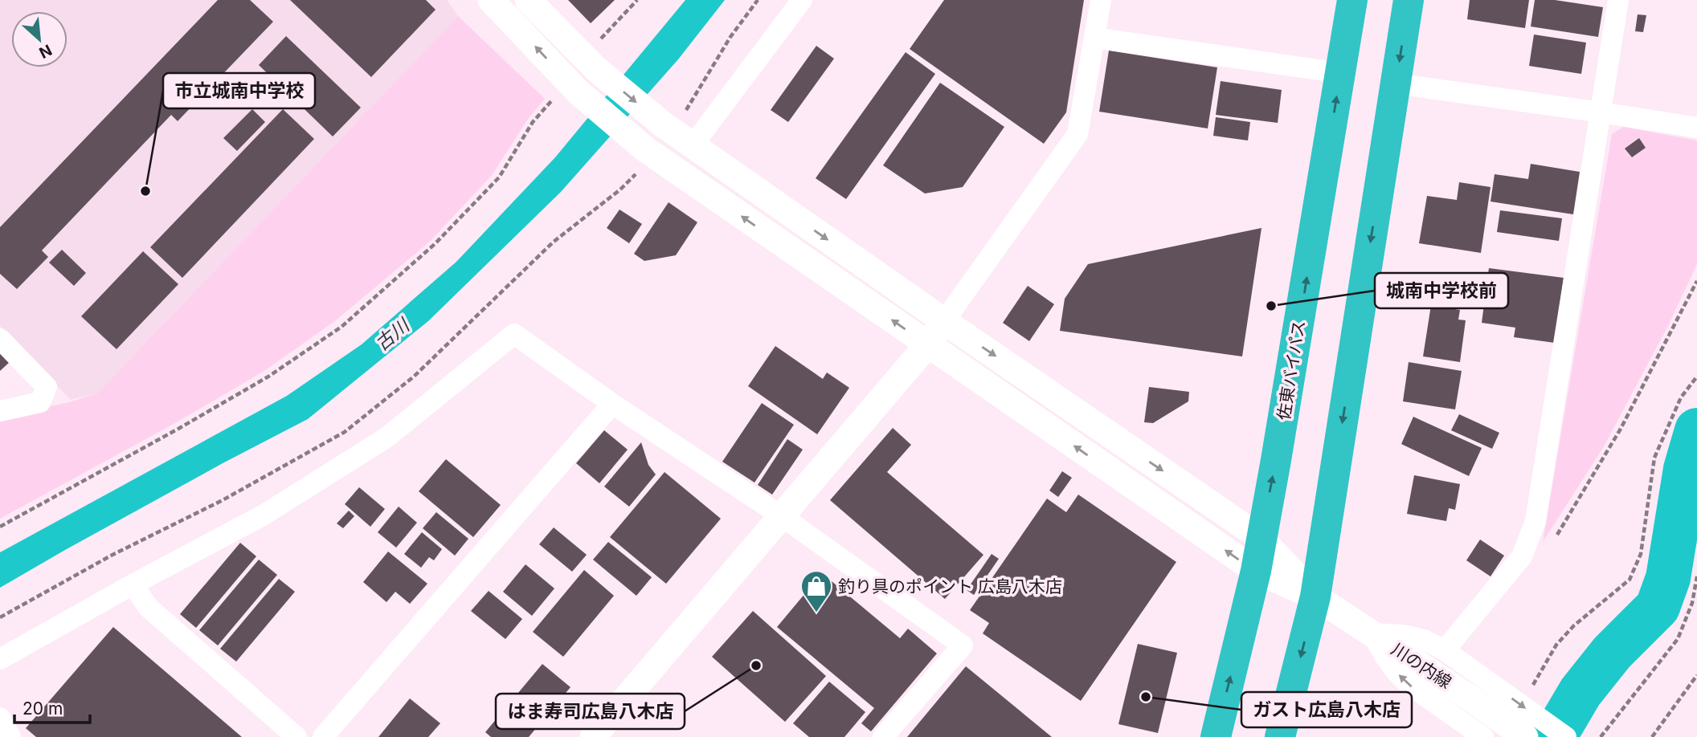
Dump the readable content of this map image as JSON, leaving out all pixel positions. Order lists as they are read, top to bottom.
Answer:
{
  "streets": {
    "highway": ["佐東バイパス"],
    "street": ["川の内線"]
  },
  "water": ["古川"],
  "places": {
    "other": [
      "市立城南中学校",
      "城南中学校前",
      "はま寿司広島八木店",
      "ガスト広島八木店"
    ],
    "shop": ["釣り具のポイント 広島八木店"]
  },
  "scale_bar": "20 m",
  "north": "bottom right"
}
